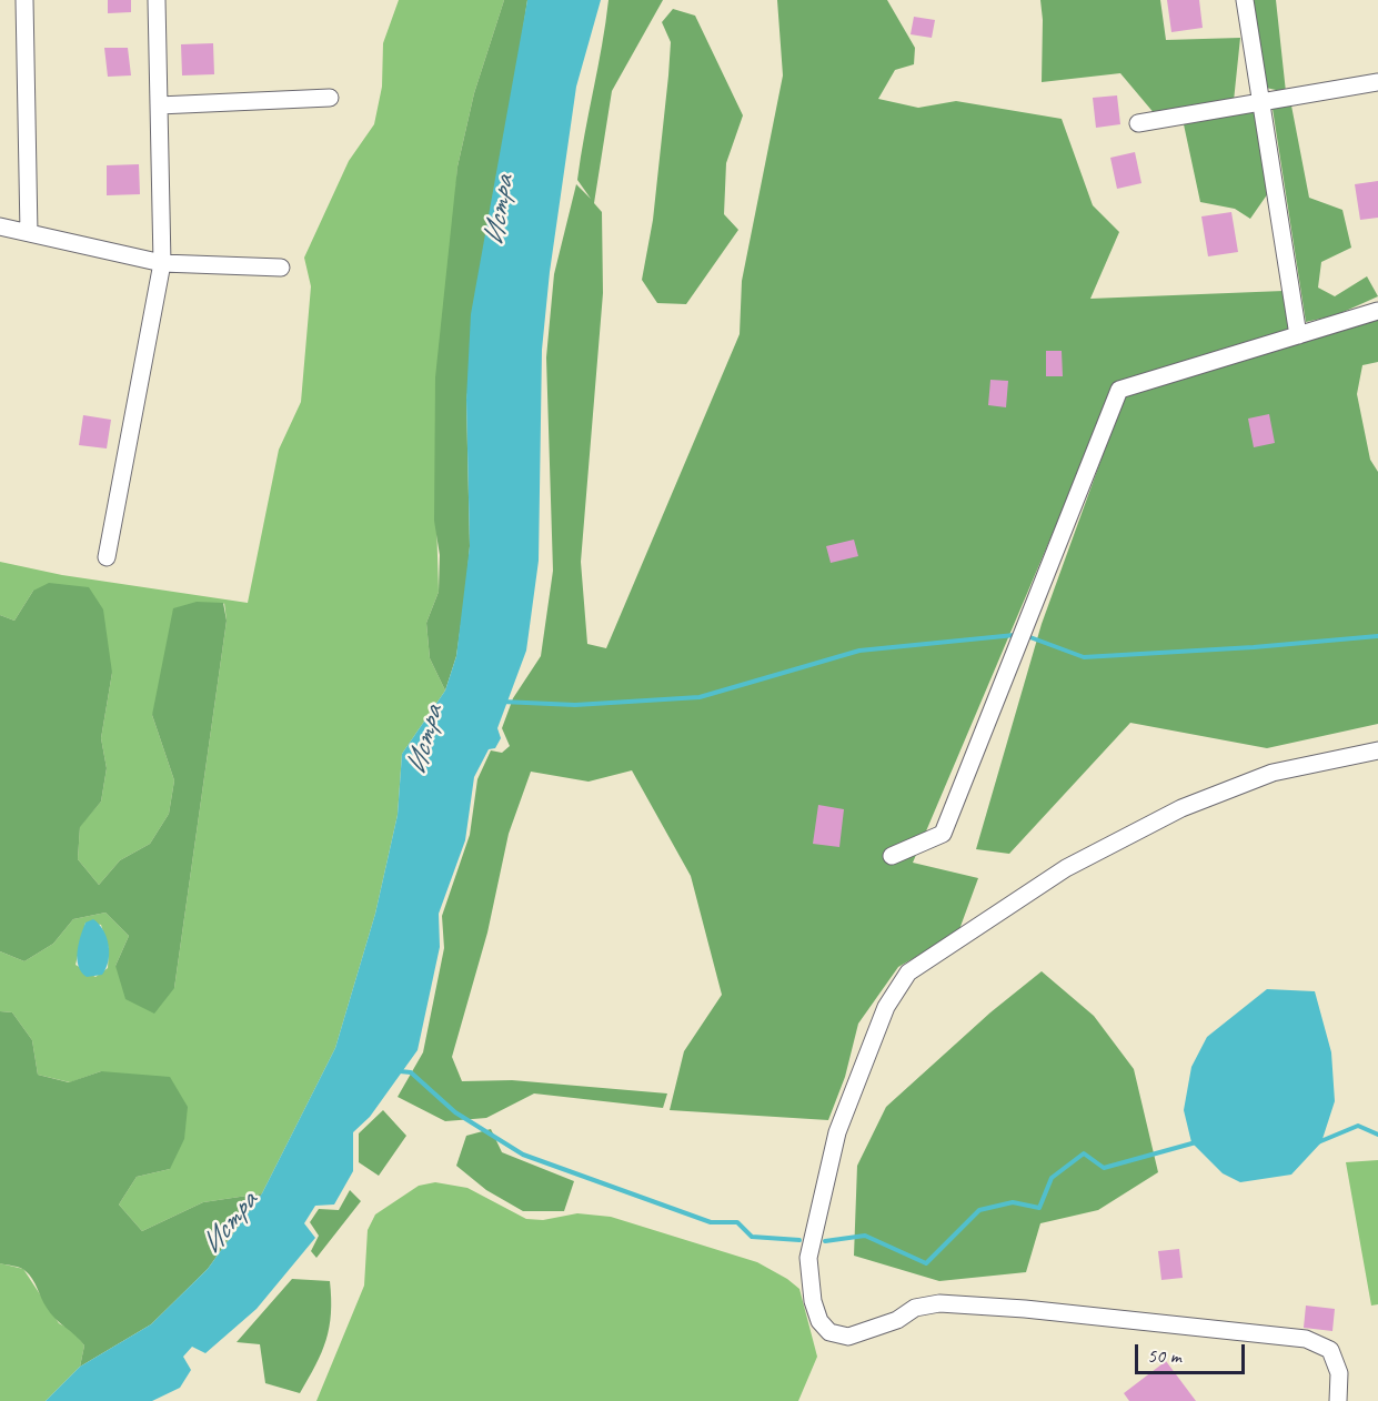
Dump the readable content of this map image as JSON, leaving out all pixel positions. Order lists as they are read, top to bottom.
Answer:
{
  "water": ["Истра"],
  "scale_bar": "50 m"
}
